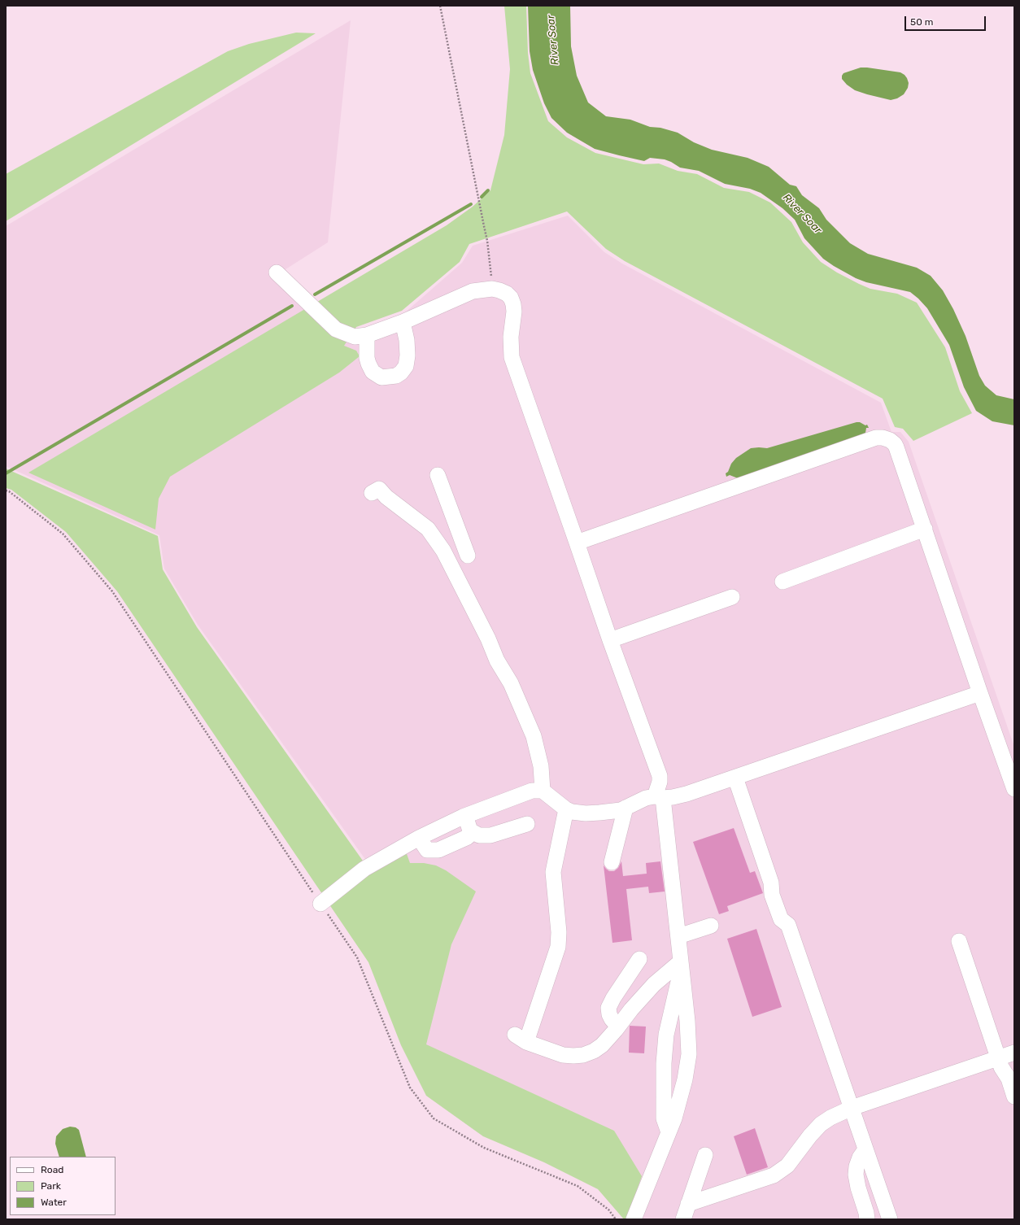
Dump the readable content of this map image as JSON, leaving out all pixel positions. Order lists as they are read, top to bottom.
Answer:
{
  "water": ["River Soar"],
  "legend": ["Road", "Park", "Water"],
  "scale_bar": "50 m"
}
